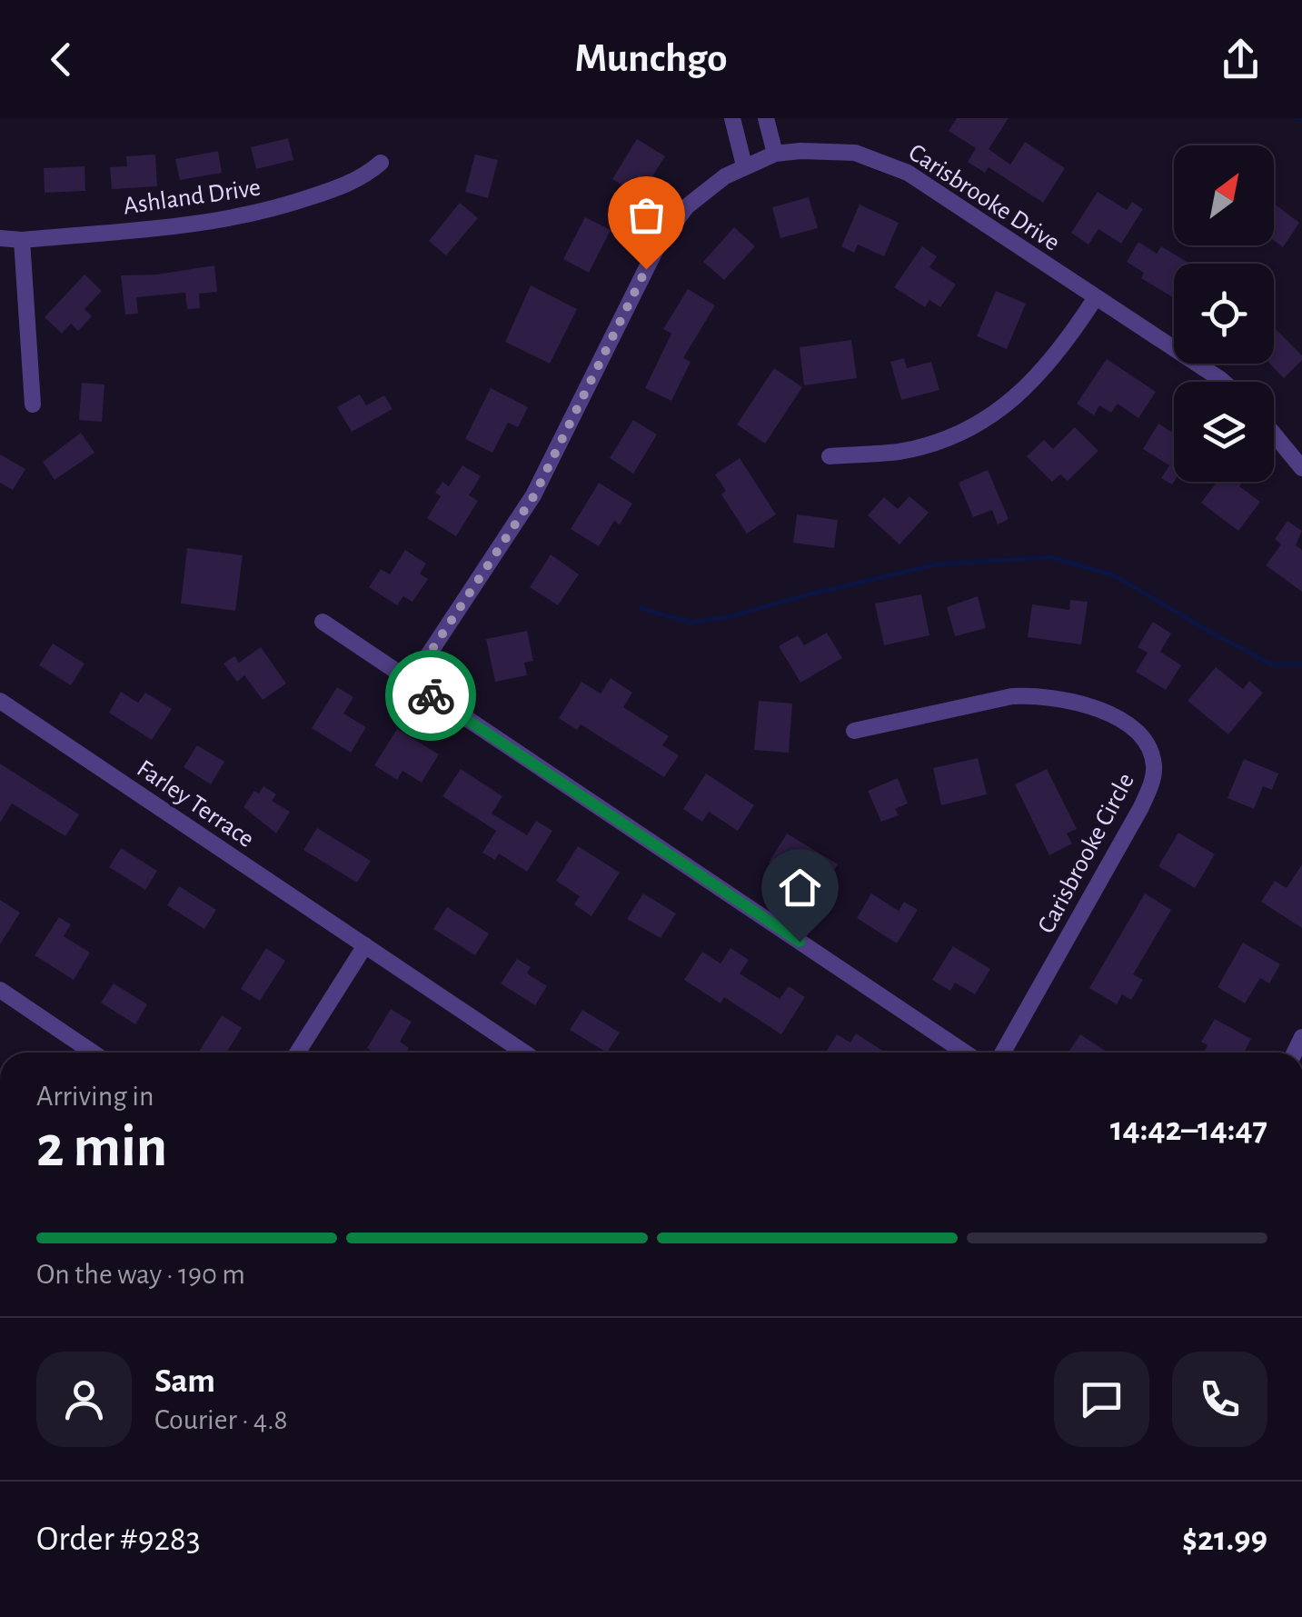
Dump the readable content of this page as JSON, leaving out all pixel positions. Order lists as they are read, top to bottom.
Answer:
{
  "streets": {
    "street": [
      "Ashland Drive",
      "Carisbrooke Drive",
      "Farley Terrace",
      "Carisbrooke Circle"
    ]
  },
  "north": "top right",
  "page": {
    "header": "Munchgo",
    "heading": ["2 min", "Arriving in", "14:42–14:47"],
    "panel": [
      "Sam",
      "Courier · 4.8",
      "Order #9283",
      "$21.99"
    ],
    "bar": "On the way · 190 m"
  }
}
